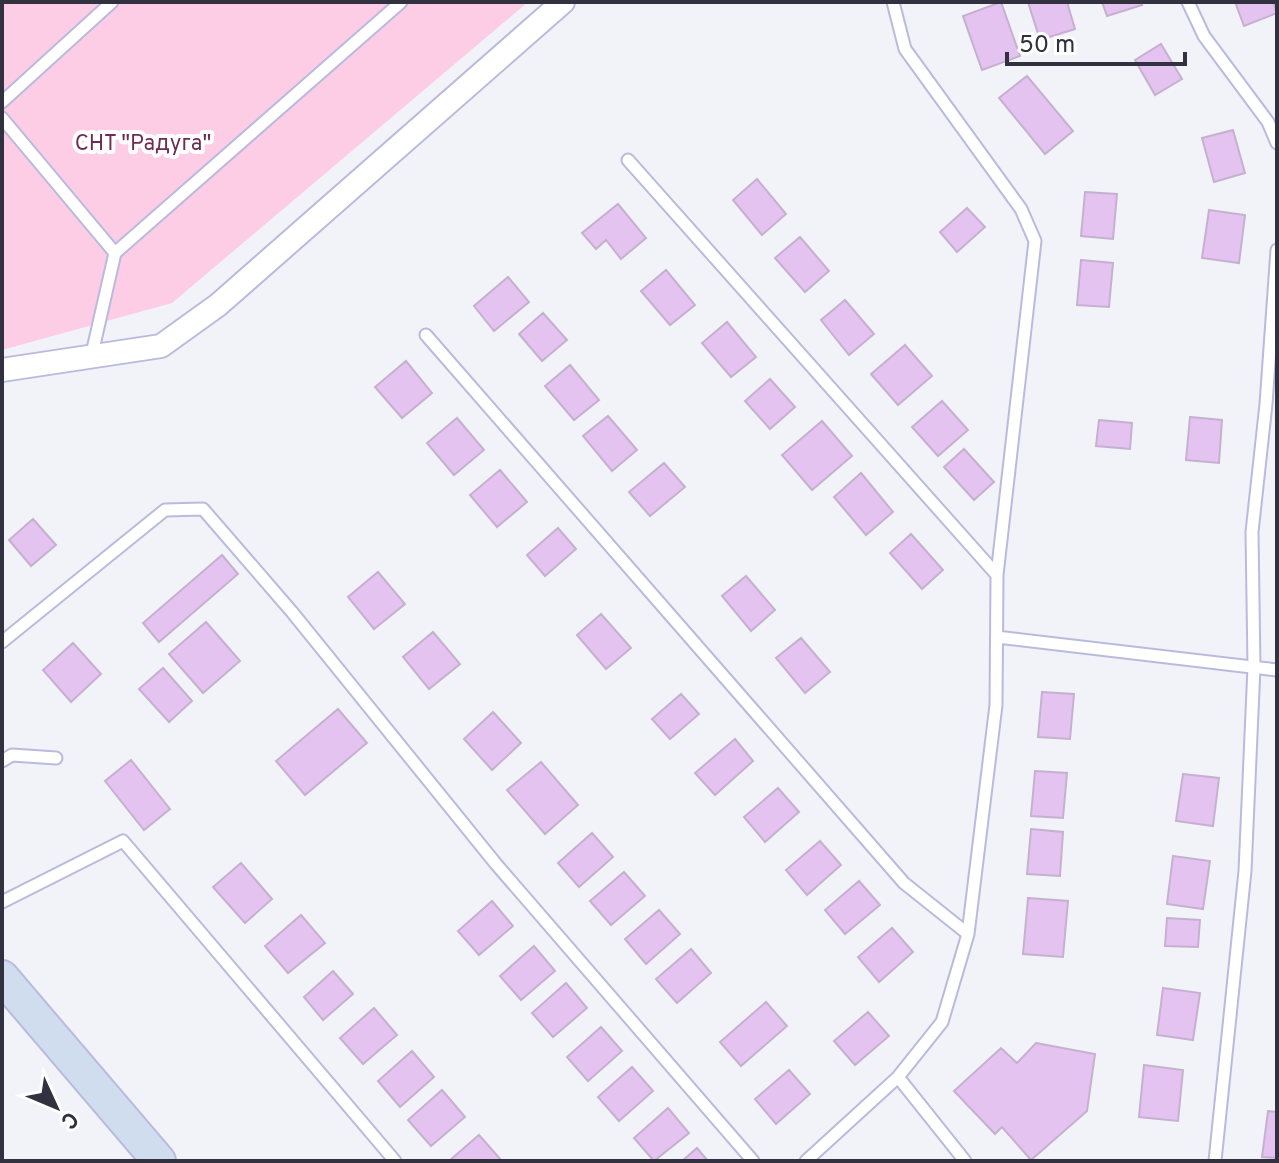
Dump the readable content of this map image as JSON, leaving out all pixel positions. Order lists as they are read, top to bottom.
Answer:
{
  "parks": ["СНТ \"Радуга\""],
  "scale_bar": "50 m",
  "north": "bottom right"
}
